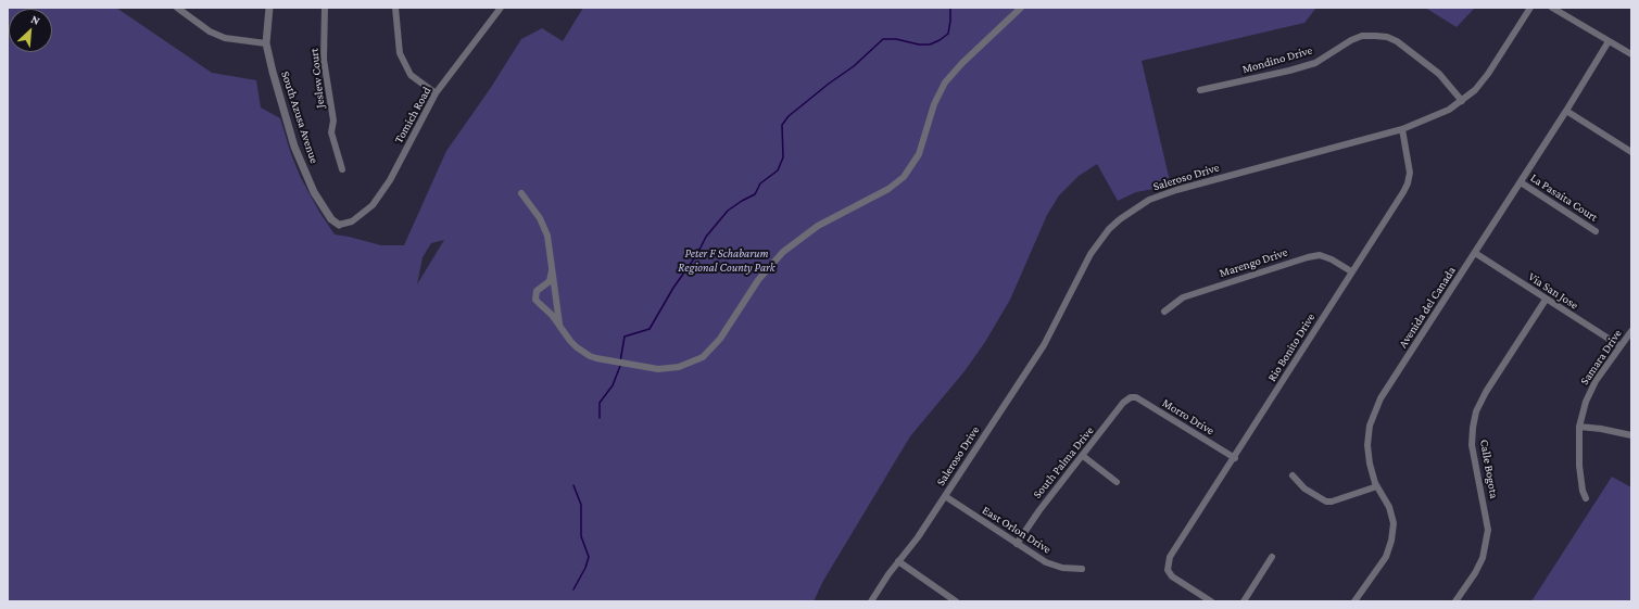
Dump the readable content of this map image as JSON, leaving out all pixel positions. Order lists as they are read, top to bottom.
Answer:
{
  "streets": {
    "street": [
      "Mondino Drive",
      "Jeslew Court",
      "Tomich Road",
      "South Azusa Avenue",
      "Saleroso Drive",
      "La Pasaita Court",
      "Marengo Drive",
      "Via San Jose",
      "Avenida del Canada",
      "Rio Bonito Drive",
      "Samara Drive",
      "Morro Drive",
      "South Palma Drive",
      "Calle Bogota",
      "East Orlon Drive"
    ]
  },
  "crossings": [
    ["Mondino Drive", "Saleroso Drive"],
    ["Tomich Road", "South Azusa Avenue"],
    ["Saleroso Drive", "Rio Bonito Drive"],
    ["Saleroso Drive", "East Orlon Drive"],
    ["La Pasaita Court", "Avenida del Canada"],
    ["Marengo Drive", "Rio Bonito Drive"],
    ["Via San Jose", "Avenida del Canada"],
    ["Via San Jose", "Samara Drive"],
    ["Via San Jose", "Calle Bogota"],
    ["Rio Bonito Drive", "Morro Drive"],
    ["Morro Drive", "South Palma Drive"],
    ["South Palma Drive", "East Orlon Drive"]
  ],
  "parks": ["Peter F Schabarum Regional County Park"],
  "north": "top right"
}
